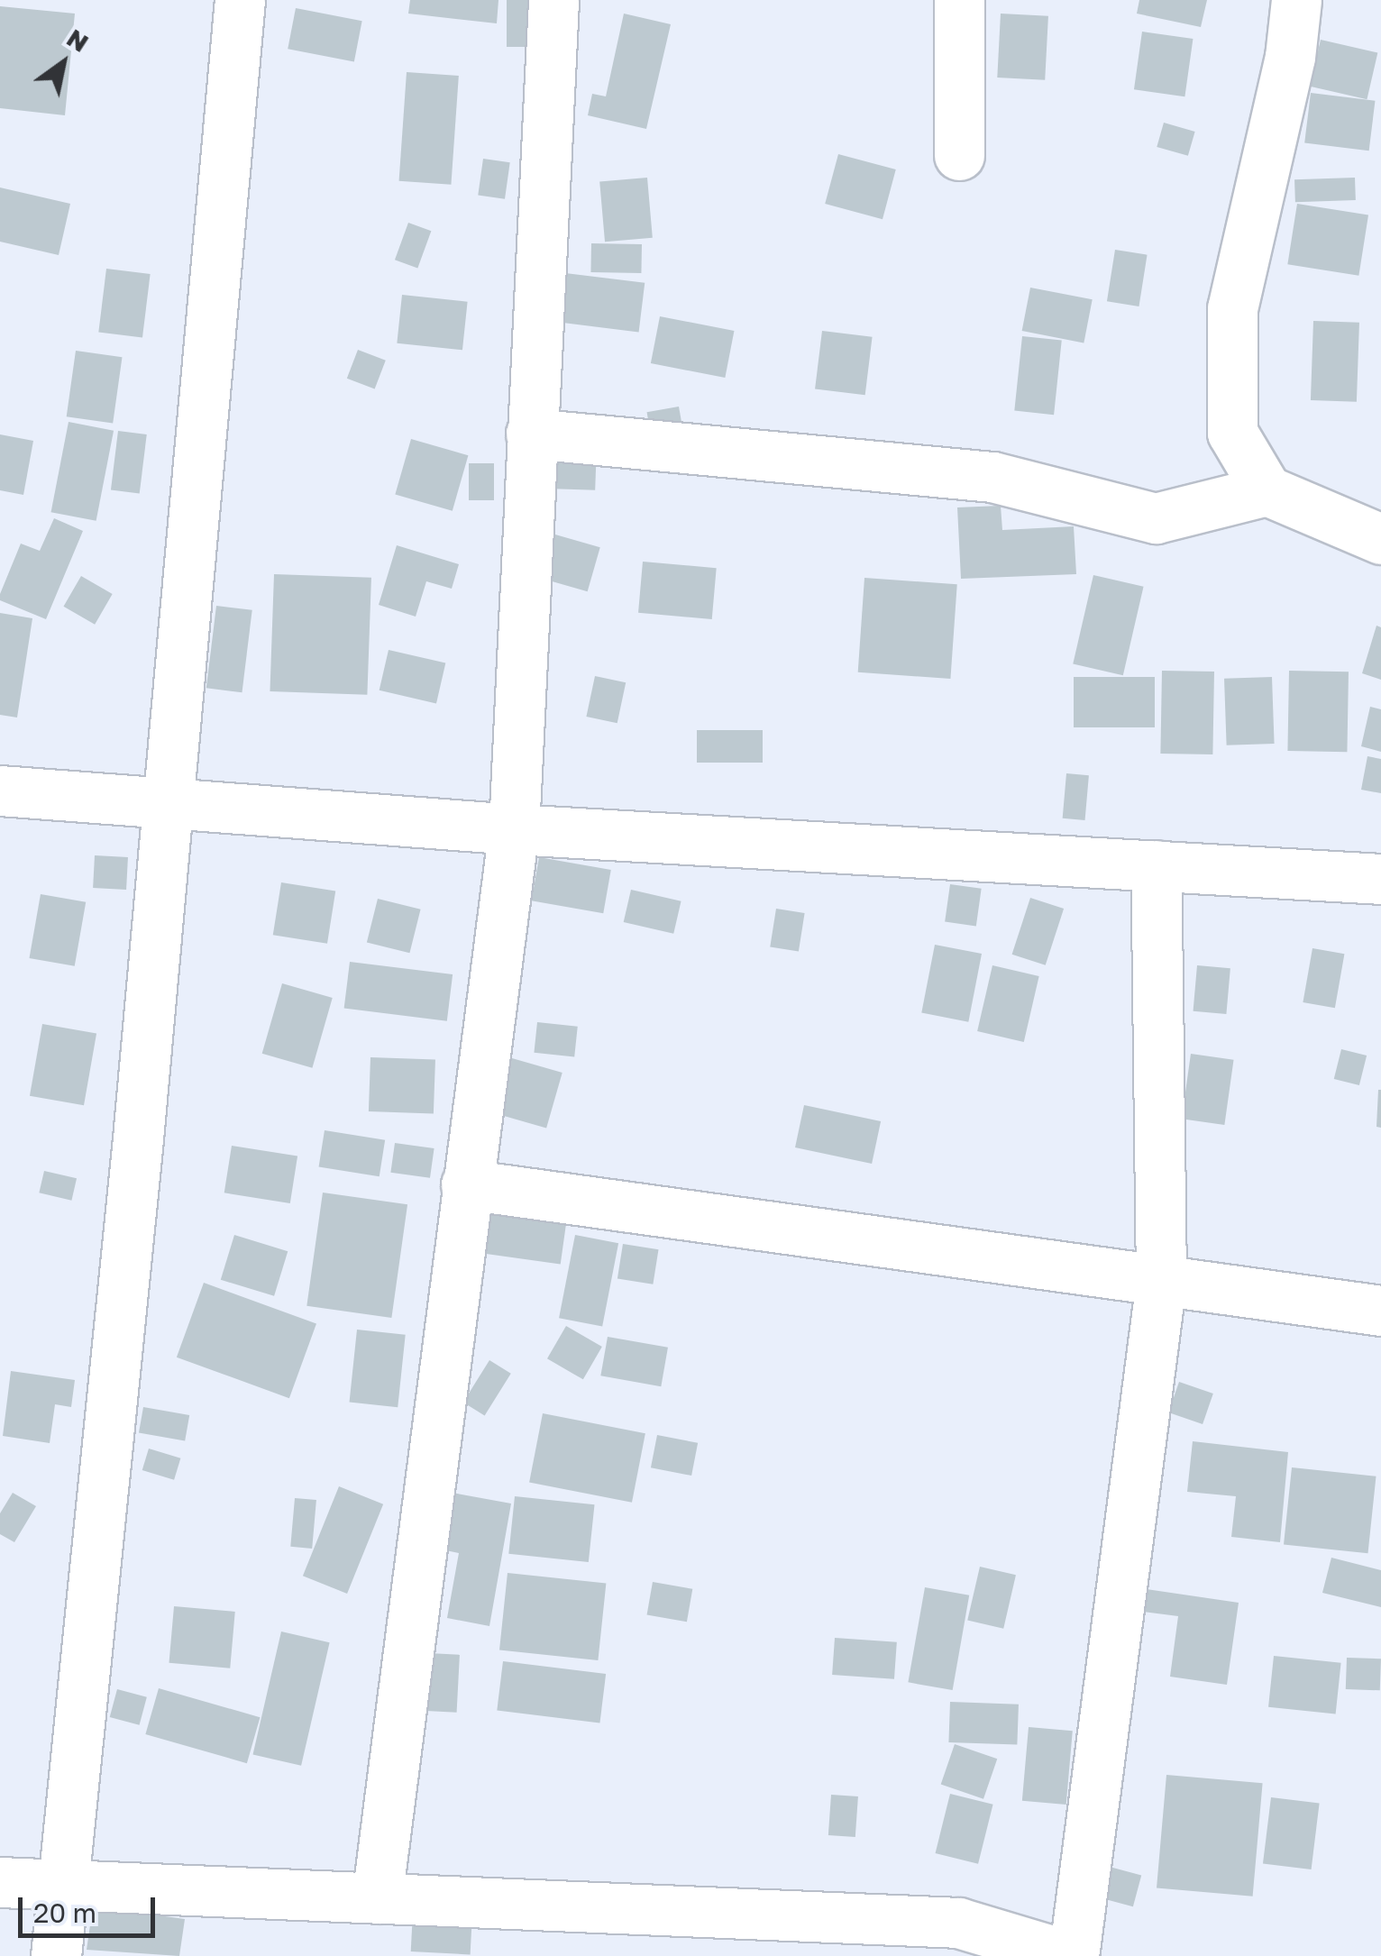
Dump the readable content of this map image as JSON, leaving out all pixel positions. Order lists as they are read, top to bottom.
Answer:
{
  "scale_bar": "20 m",
  "north": "top right"
}
